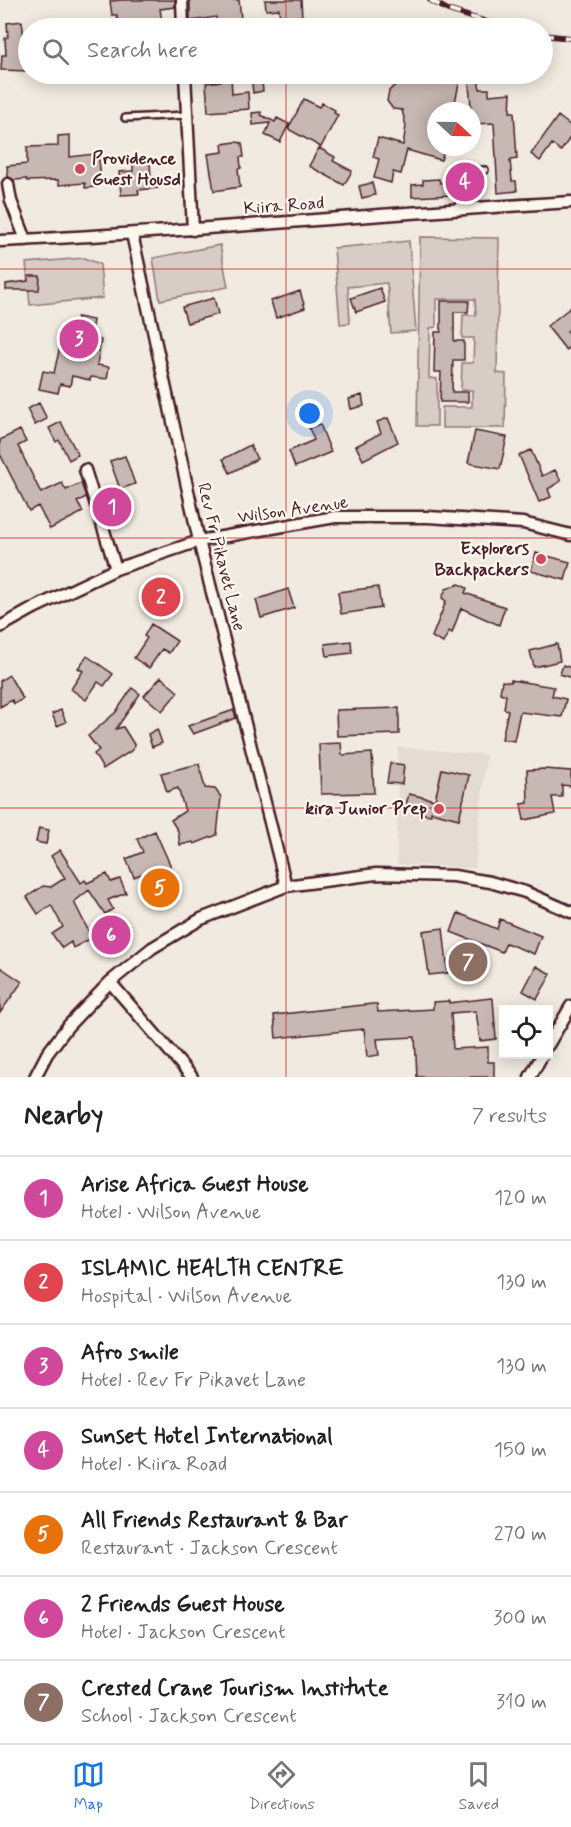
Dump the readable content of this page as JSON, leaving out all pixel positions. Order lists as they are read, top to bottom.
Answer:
{
  "streets": {
    "street": ["Kiira Road", "Wilson Avenue", "Rev Fr Pikavet Lane"]
  },
  "crossings": [
    ["Kiira Road", "Rev Fr Pikavet Lane"],
    ["Wilson Avenue", "Rev Fr Pikavet Lane"]
  ],
  "places": ["Providence Guest Housd", "Explorers Backpackers", "kira Junior Prep"],
  "north": "right",
  "page": {
    "search": "Search here",
    "pins": [
      "4",
      "3",
      "1",
      "2",
      "5",
      "6",
      "7"
    ],
    "heading": ["Nearby", "7 results"],
    "list": [
      {
        "mark": "1",
        "name": "Arise Africa Guest House",
        "note": "Hotel · Wilson Avenue",
        "value": "120 m"
      },
      {
        "mark": "2",
        "name": "ISLAMIC HEALTH CENTRE",
        "note": "Hospital · Wilson Avenue",
        "value": "130 m"
      },
      {
        "mark": "3",
        "name": "Afro smile",
        "note": "Hotel · Rev Fr Pikavet Lane",
        "value": "130 m"
      },
      {
        "mark": "4",
        "name": "Sunset Hotel International",
        "note": "Hotel · Kiira Road",
        "value": "150 m"
      },
      {
        "mark": "5",
        "name": "All Friends Restaurant & Bar",
        "note": "Restaurant · Jackson Crescent",
        "value": "270 m"
      },
      {
        "mark": "6",
        "name": "2 Friends Guest House",
        "note": "Hotel · Jackson Crescent",
        "value": "300 m"
      },
      {
        "mark": "7",
        "name": "Crested Crane Tourism Institute",
        "note": "School · Jackson Crescent",
        "value": "310 m"
      }
    ],
    "nav": ["Map", "Directions", "Saved"]
  }
}
